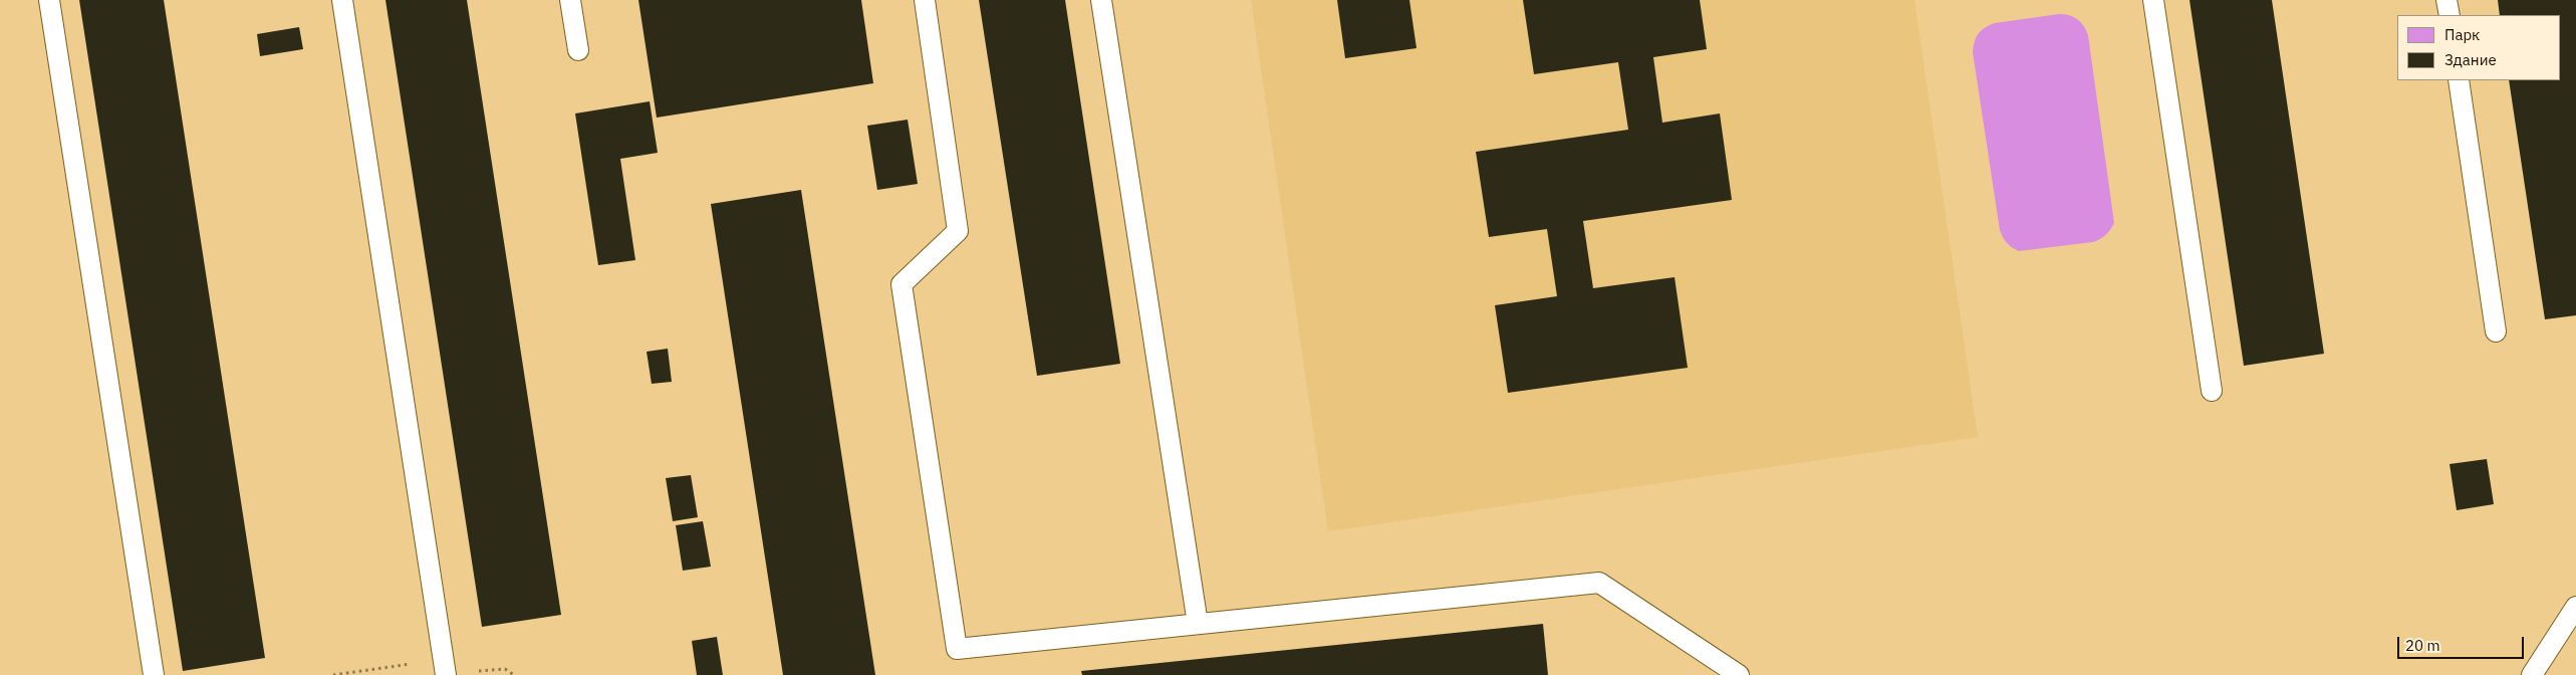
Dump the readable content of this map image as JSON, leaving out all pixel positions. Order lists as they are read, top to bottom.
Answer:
{
  "legend": ["Парк", "Здание"],
  "scale_bar": "20 m"
}
